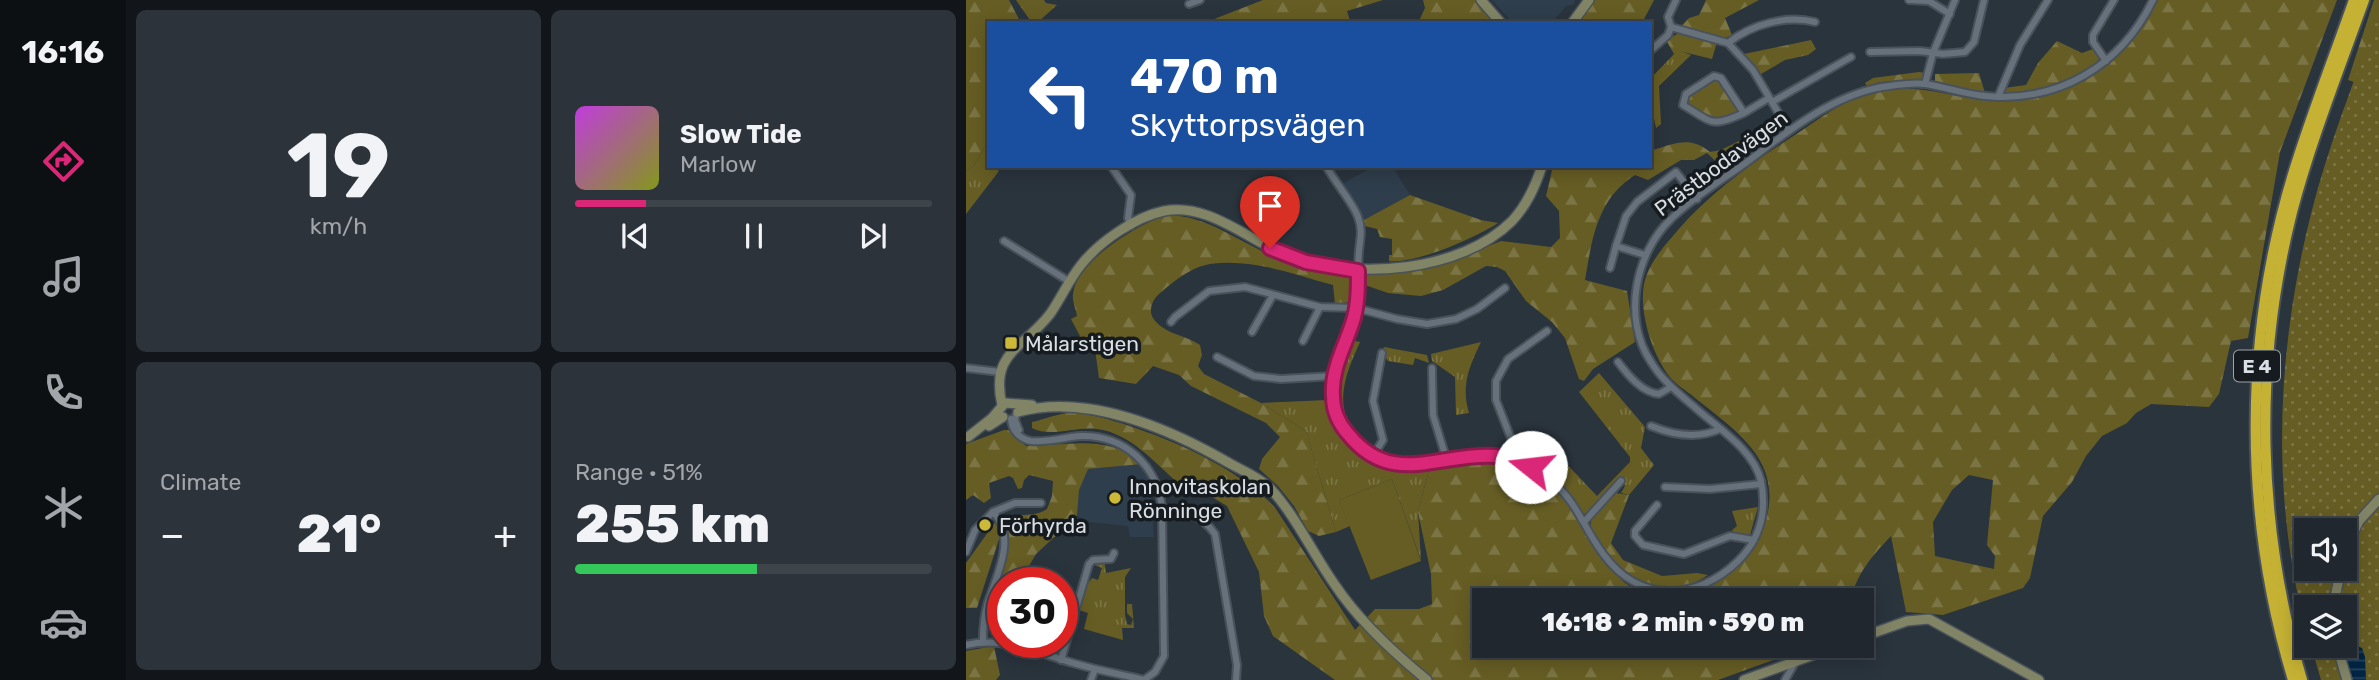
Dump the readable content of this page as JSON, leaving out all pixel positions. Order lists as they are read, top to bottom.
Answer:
{
  "streets": {
    "highway": ["E 4"],
    "street": ["Prästbodavägen"]
  },
  "places": {
    "transit": ["Målarstigen"],
    "other": ["Innovitaskolan Rönninge", "Förhyrda"]
  },
  "page": {
    "tabs": "16:16",
    "tile": [
      ["19", "km/h"],
      "Climate",
      ["Range · 51%", "255 km"]
    ],
    "turn": ["470 m", "Skyttorpsvägen"],
    "song": ["Slow Tide", "Marlow"],
    "heat": ["−", "21°", "+"],
    "limit": "30",
    "trip": "16:18 · 2 min · 590 m"
  }
}
